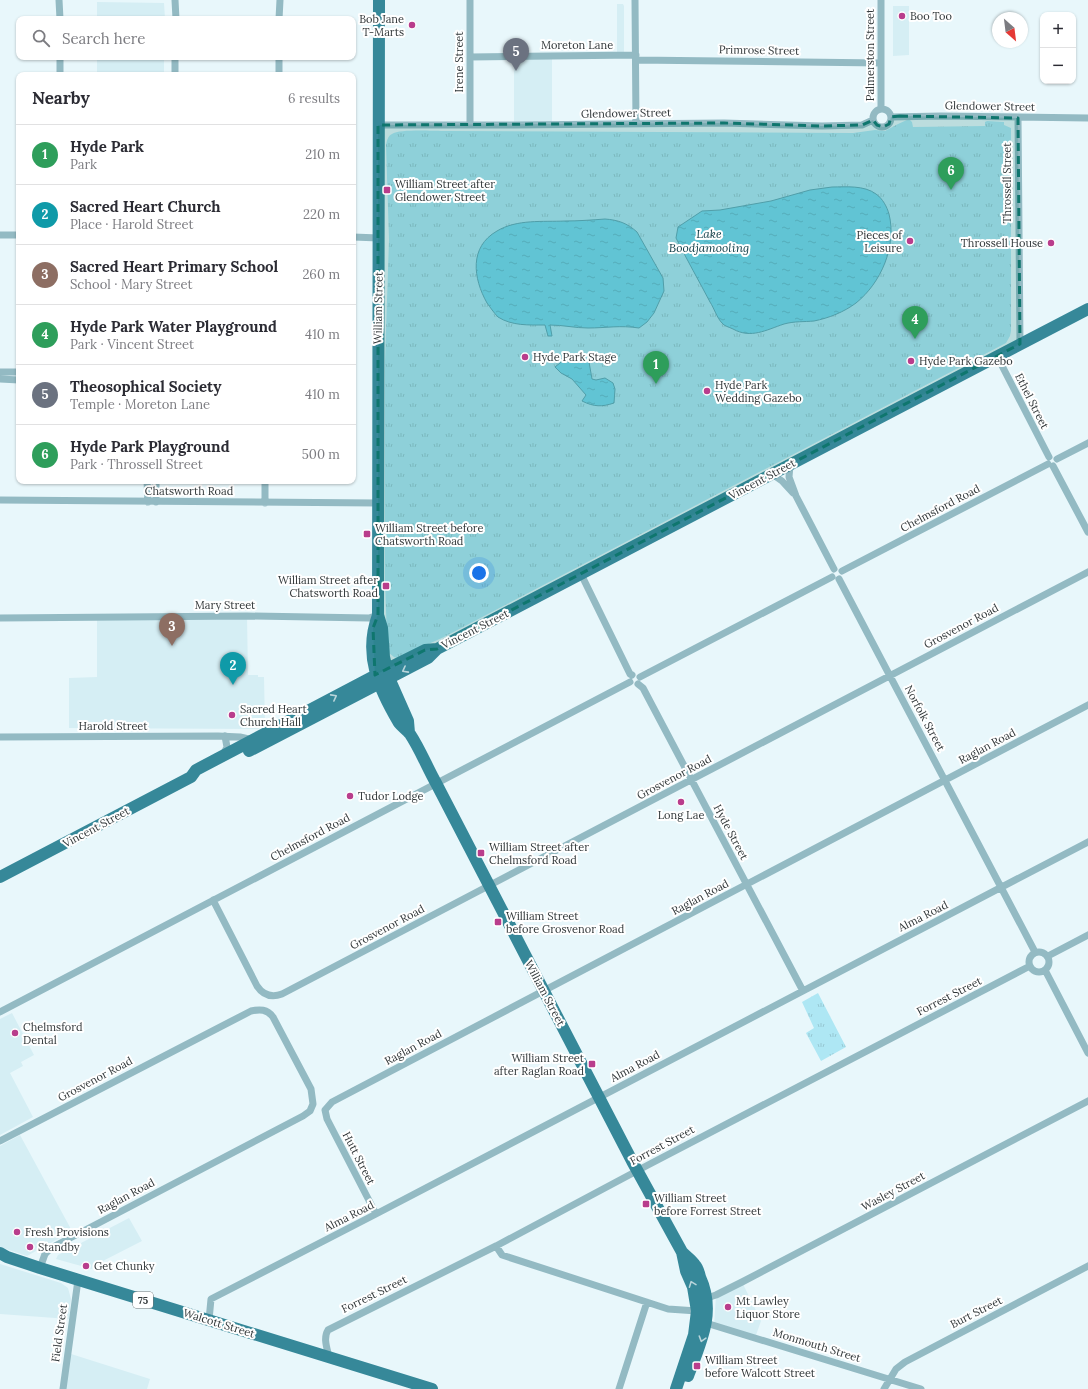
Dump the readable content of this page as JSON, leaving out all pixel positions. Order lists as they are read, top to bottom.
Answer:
{
  "streets": {
    "main road": [
      "William Street",
      "Vincent Street",
      "75",
      "Walcott Street"
    ],
    "street": [
      "Moreton Lane",
      "Primrose Street",
      "Palmerston Street",
      "Irene Street",
      "Glendower Street",
      "Throssell Street",
      "Ethel Street",
      "Chatsworth Road",
      "Chelmsford Road",
      "Mary Street",
      "Grosvenor Road",
      "Norfolk Street",
      "Harold Street",
      "Raglan Road",
      "Hyde Street",
      "Alma Road",
      "Forrest Street",
      "Hutt Street",
      "Wasley Street",
      "Burt Street",
      "Field Street",
      "Monmouth Street"
    ]
  },
  "crossings": [
    ["Moreton Lane", "Primrose Street"],
    ["Moreton Lane", "Irene Street"],
    ["Primrose Street", "Palmerston Street"],
    ["Palmerston Street", "Glendower Street"],
    ["Irene Street", "Glendower Street"],
    ["Glendower Street", "Throssell Street"],
    ["Glendower Street", "William Street"],
    ["Throssell Street", "Vincent Street"],
    ["William Street", "Vincent Street"],
    ["William Street", "Chatsworth Road"],
    ["William Street", "Chelmsford Road"],
    ["William Street", "Mary Street"],
    ["William Street", "Grosvenor Road"],
    ["William Street", "Raglan Road"],
    ["William Street", "Alma Road"],
    ["William Street", "Forrest Street"],
    ["William Street", "Wasley Street"],
    ["William Street", "Monmouth Street"],
    ["Ethel Street", "Vincent Street"],
    ["Ethel Street", "Chelmsford Road"],
    ["Vincent Street", "Harold Street"],
    ["Chelmsford Road", "Grosvenor Road"],
    ["Chelmsford Road", "Norfolk Street"],
    ["Grosvenor Road", "Norfolk Street"],
    ["Grosvenor Road", "Raglan Road"],
    ["Grosvenor Road", "Hyde Street"],
    ["Norfolk Street", "Raglan Road"],
    ["Norfolk Street", "Alma Road"],
    ["Norfolk Street", "Forrest Street"],
    ["Raglan Road", "Hyde Street"],
    ["Raglan Road", "Hutt Street"],
    ["Raglan Road", "Walcott Street"],
    ["Hyde Street", "Alma Road"],
    ["Alma Road", "Hutt Street"],
    ["Alma Road", "Walcott Street"],
    ["Forrest Street", "Walcott Street"],
    ["Burt Street", "Monmouth Street"],
    ["Walcott Street", "Field Street"]
  ],
  "water": ["Lake Boodjamooling"],
  "places": {
    "other": [
      "Boo Too",
      "Bob Jane T-Marts",
      "Pieces of Leisure",
      "Throssell House",
      "Hyde Park Stage",
      "Hyde Park Gazebo",
      "Hyde Park Wedding Gazebo",
      "Sacred Heart Church Hall",
      "Tudor Lodge",
      "Long Lae",
      "Chelmsford Dental",
      "Fresh Provisions",
      "Standby",
      "Get Chunky",
      "Mt Lawley Liquor Store"
    ],
    "transit": [
      "William Street after Glendower Street",
      "William Street before Chatsworth Road",
      "William Street after Chatsworth Road",
      "William Street after Chelmsford Road",
      "William Street before Grosvenor Road",
      "William Street after Raglan Road",
      "William Street before Forrest Street",
      "William Street before Walcott Street"
    ]
  },
  "north": "bottom right",
  "page": {
    "map_buttons": ["+", "−"],
    "search": "Search here",
    "pins": [
      "5",
      "6",
      "4",
      "1",
      "3",
      "2"
    ],
    "heading": ["Nearby", "6 results"],
    "list": [
      {
        "mark": "1",
        "name": "Hyde Park",
        "note": "Park",
        "value": "210 m"
      },
      {
        "mark": "2",
        "name": "Sacred Heart Church",
        "note": "Place · Harold Street",
        "value": "220 m"
      },
      {
        "mark": "3",
        "name": "Sacred Heart Primary School",
        "note": "School · Mary Street",
        "value": "260 m"
      },
      {
        "mark": "4",
        "name": "Hyde Park Water Playground",
        "note": "Park · Vincent Street",
        "value": "410 m"
      },
      {
        "mark": "5",
        "name": "Theosophical Society",
        "note": "Temple · Moreton Lane",
        "value": "410 m"
      },
      {
        "mark": "6",
        "name": "Hyde Park Playground",
        "note": "Park · Throssell Street",
        "value": "500 m"
      }
    ]
  }
}
